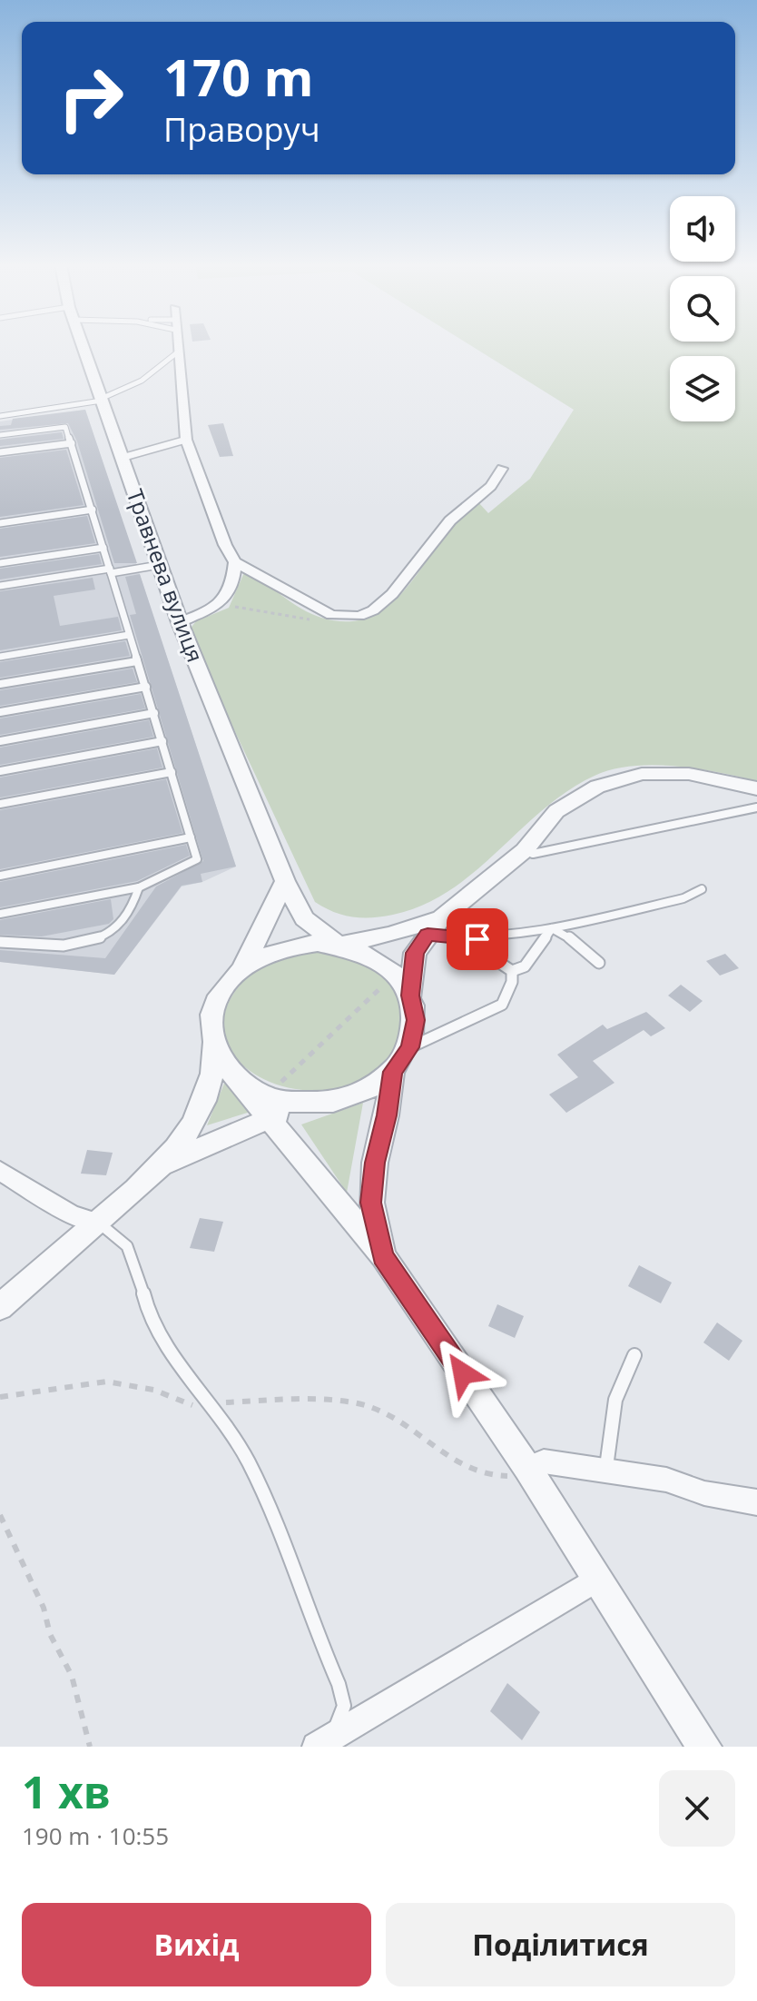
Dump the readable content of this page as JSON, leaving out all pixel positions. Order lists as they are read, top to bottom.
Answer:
{
  "streets": {
    "street": ["Травнева вулиця"]
  },
  "page": {
    "turn": ["170 m", "Праворуч"],
    "heading": ["1 хв", "190 m · 10:55"],
    "buttons": ["Вихід", "Поділитися"]
  }
}
